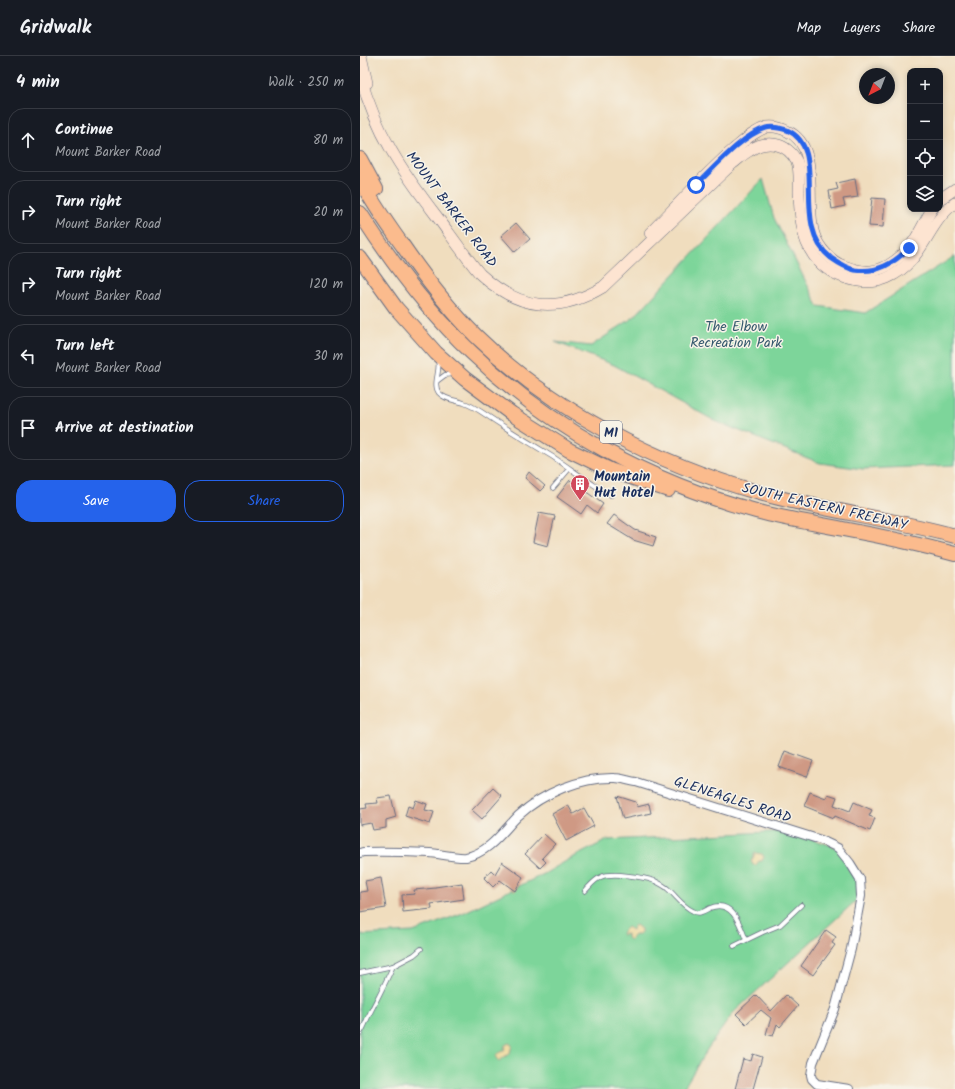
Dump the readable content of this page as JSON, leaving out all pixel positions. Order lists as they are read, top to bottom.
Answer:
{
  "streets": {
    "highway": ["M1", "SOUTH EASTERN FREEWAY"],
    "main road": ["MOUNT BARKER ROAD"],
    "street": ["GLENEAGLES ROAD"]
  },
  "parks": ["The Elbow Recreation Park"],
  "places": {
    "building": ["Mountain Hut Hotel"]
  },
  "north": "bottom left",
  "page": {
    "header": "Gridwalk",
    "nav": ["Map", "Layers", "Share"],
    "heading": ["4 min", "Walk · 250 m"],
    "map_buttons": ["+", "−"],
    "list": [
      ["Continue", "Mount Barker Road", "80 m"],
      ["Turn right", "Mount Barker Road", "20 m"],
      ["Turn right", "Mount Barker Road", "120 m"],
      ["Turn left", "Mount Barker Road", "30 m"],
      "Arrive at destination"
    ],
    "buttons": ["Save", "Share"]
  }
}
